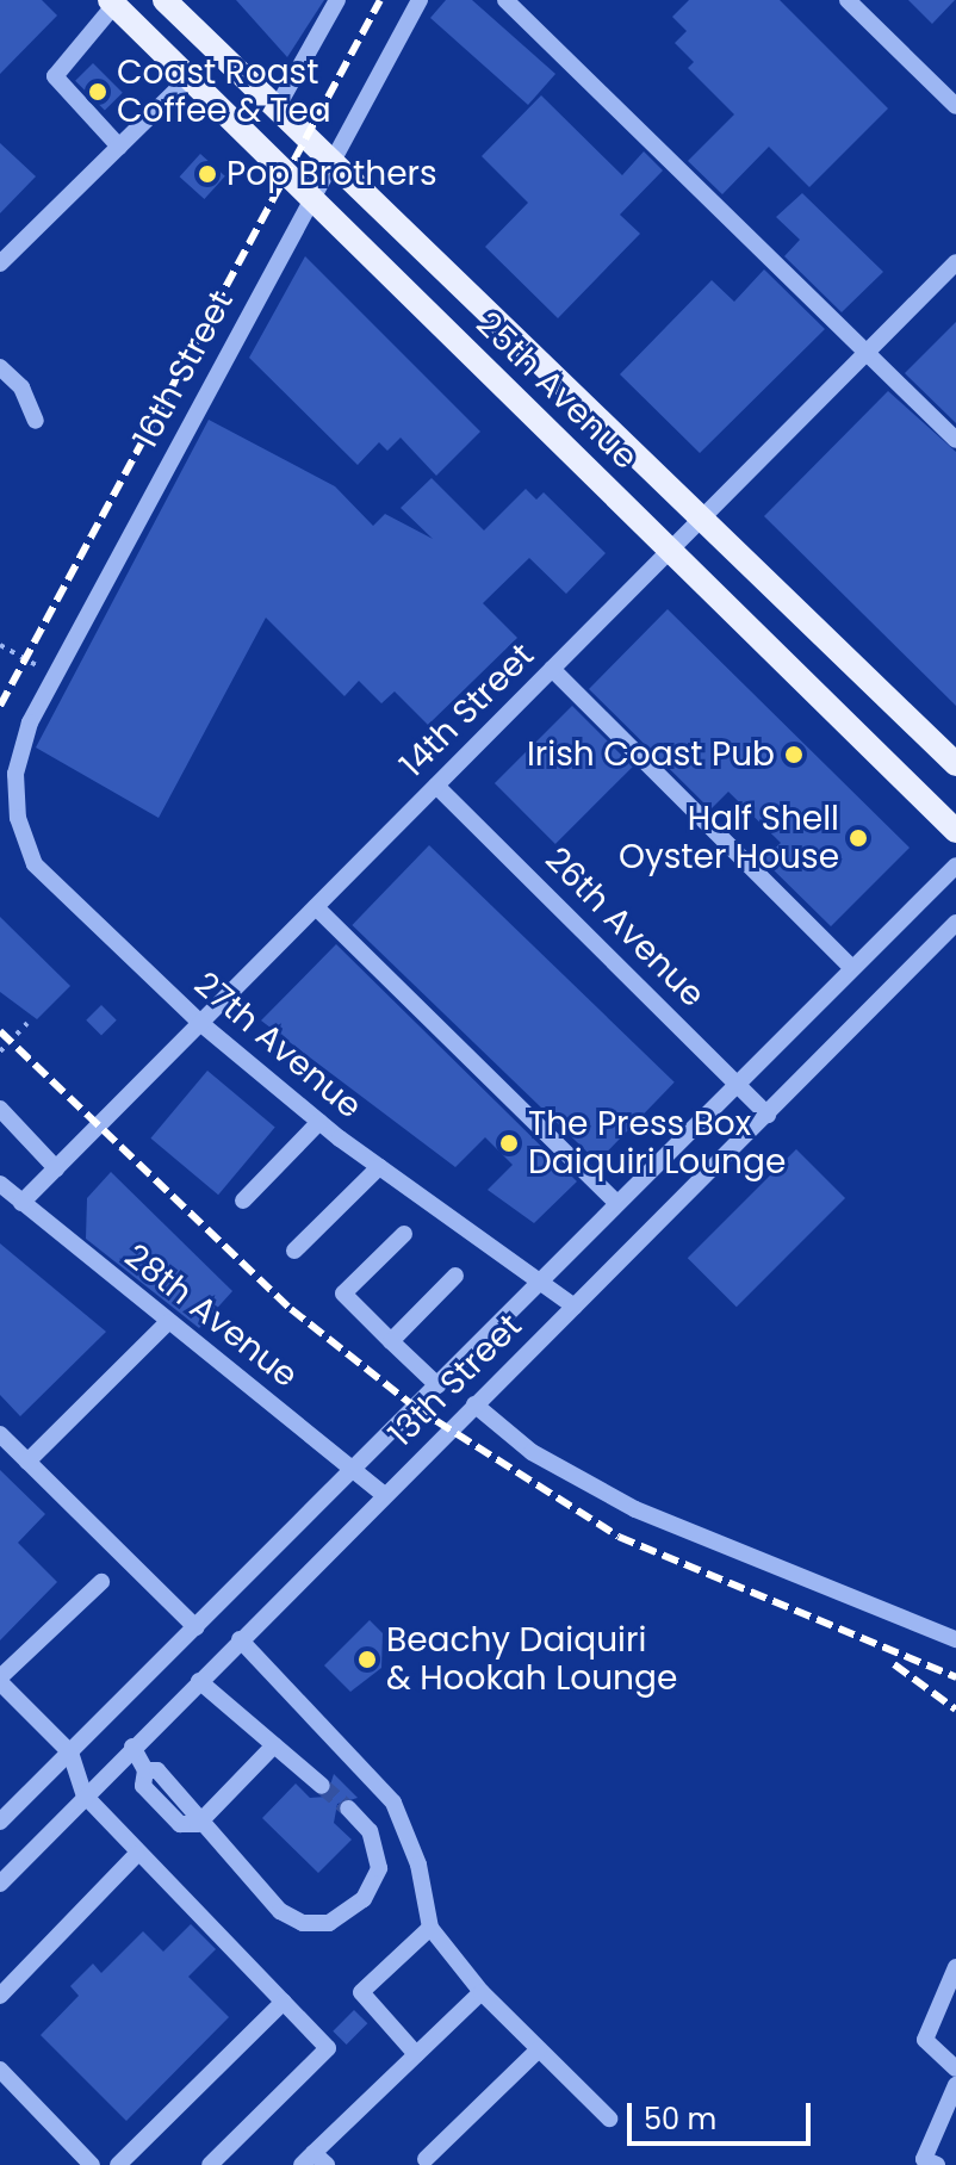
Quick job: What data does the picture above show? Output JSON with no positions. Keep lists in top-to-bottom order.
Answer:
{
  "streets": {
    "main road": ["25th Avenue"],
    "street": [
      "16th Street",
      "14th Street",
      "26th Avenue",
      "27th Avenue",
      "28th Avenue",
      "13th Street"
    ]
  },
  "crossings": [
    ["16th Street", "25th Avenue"],
    ["16th Street", "27th Avenue"],
    ["25th Avenue", "14th Street"],
    ["14th Street", "26th Avenue"],
    ["14th Street", "27th Avenue"],
    ["14th Street", "28th Avenue"],
    ["26th Avenue", "13th Street"],
    ["27th Avenue", "13th Street"],
    ["28th Avenue", "13th Street"]
  ],
  "places": [
    "Coast Roast Coffee & Tea",
    "Pop Brothers",
    "Irish Coast Pub",
    "Half Shell Oyster House",
    "The Press Box Daiquiri Lounge",
    "Beachy Daiquiri & Hookah Lounge"
  ],
  "scale_bar": "50 m"
}
